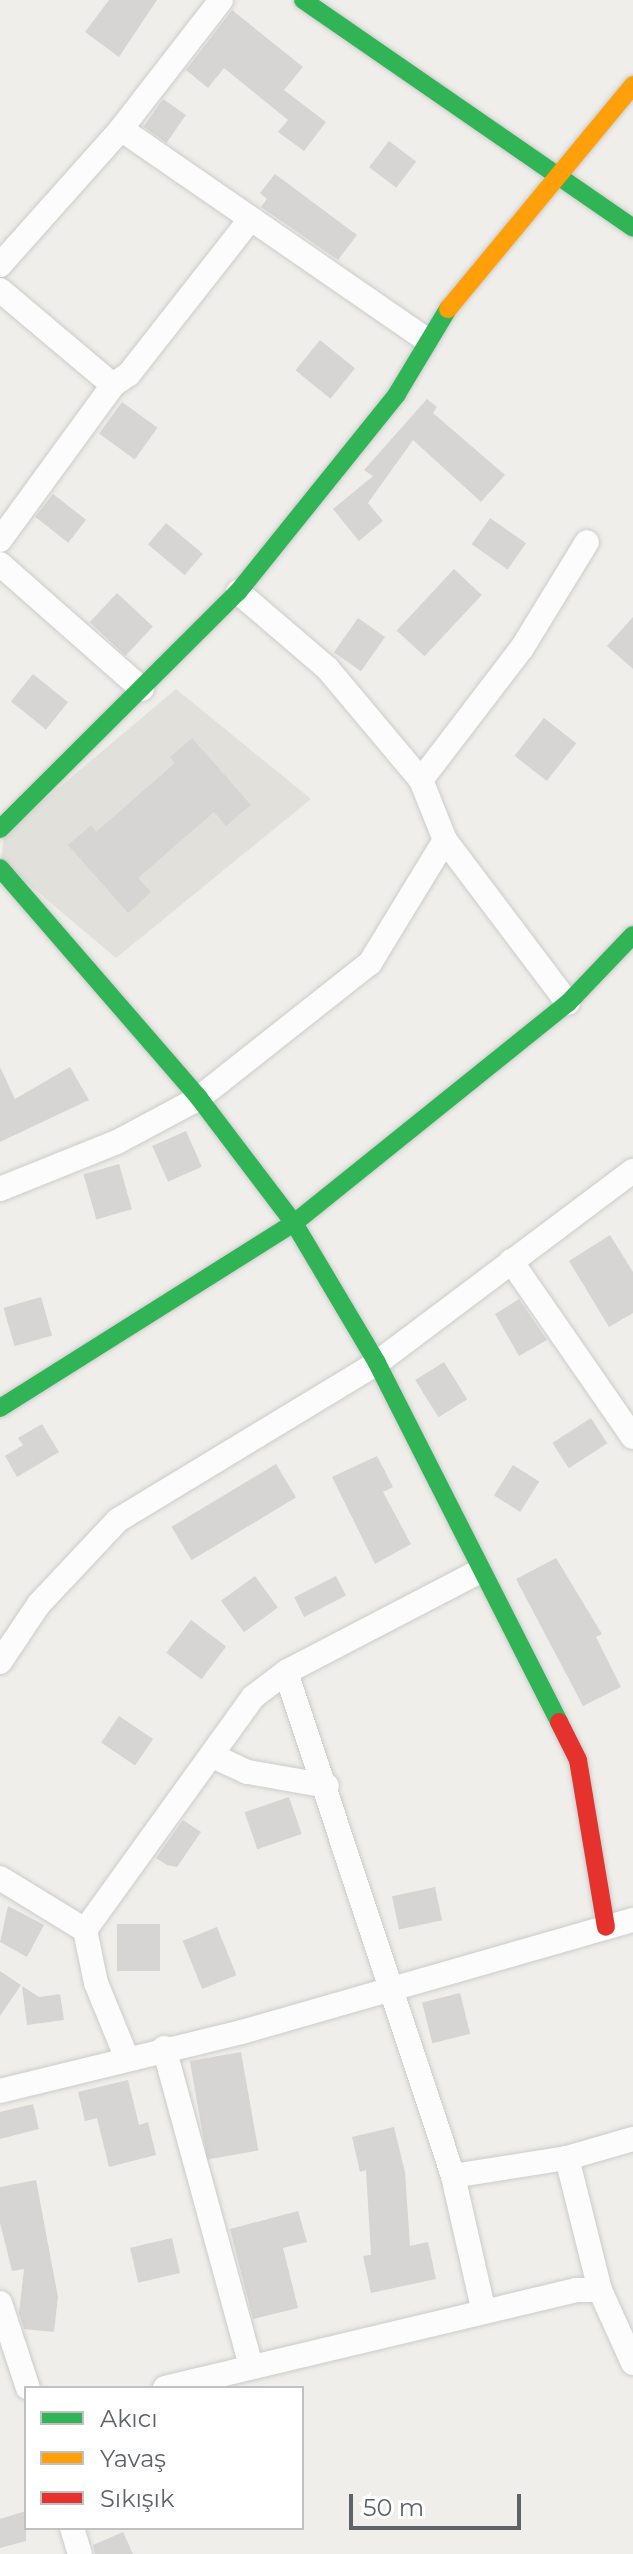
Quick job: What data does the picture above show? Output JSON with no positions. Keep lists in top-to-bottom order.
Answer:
{
  "legend": ["Akıcı", "Yavaş", "Sıkışık"],
  "scale_bar": "50 m"
}
